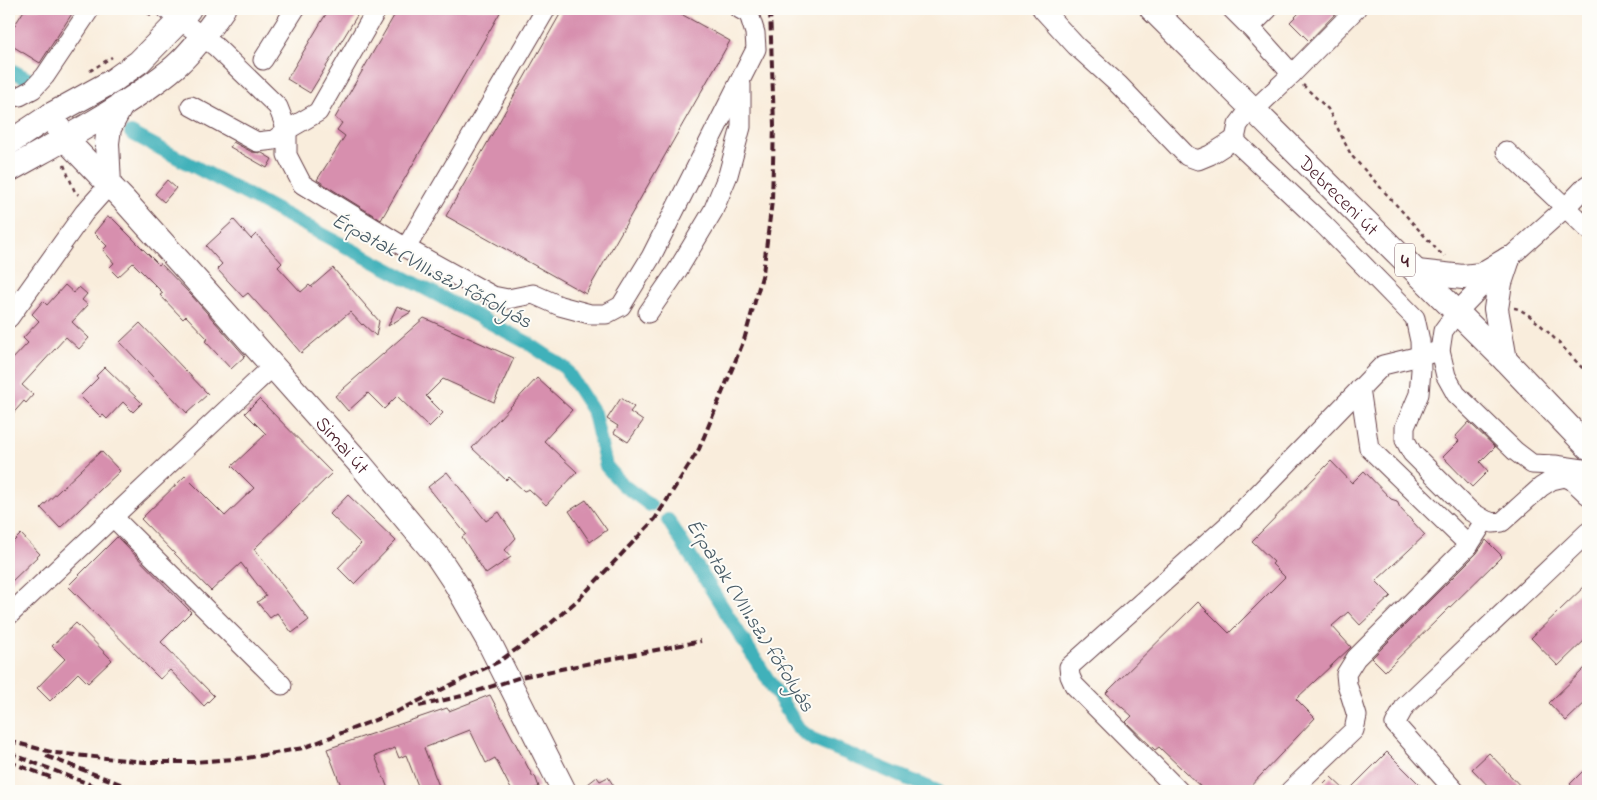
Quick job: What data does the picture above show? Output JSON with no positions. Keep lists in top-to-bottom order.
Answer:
{
  "streets": {
    "main road": ["Debreceni út", "4", "Simai út"]
  },
  "water": ["Érpatak (VIII.sz.) főfolyás"]
}
